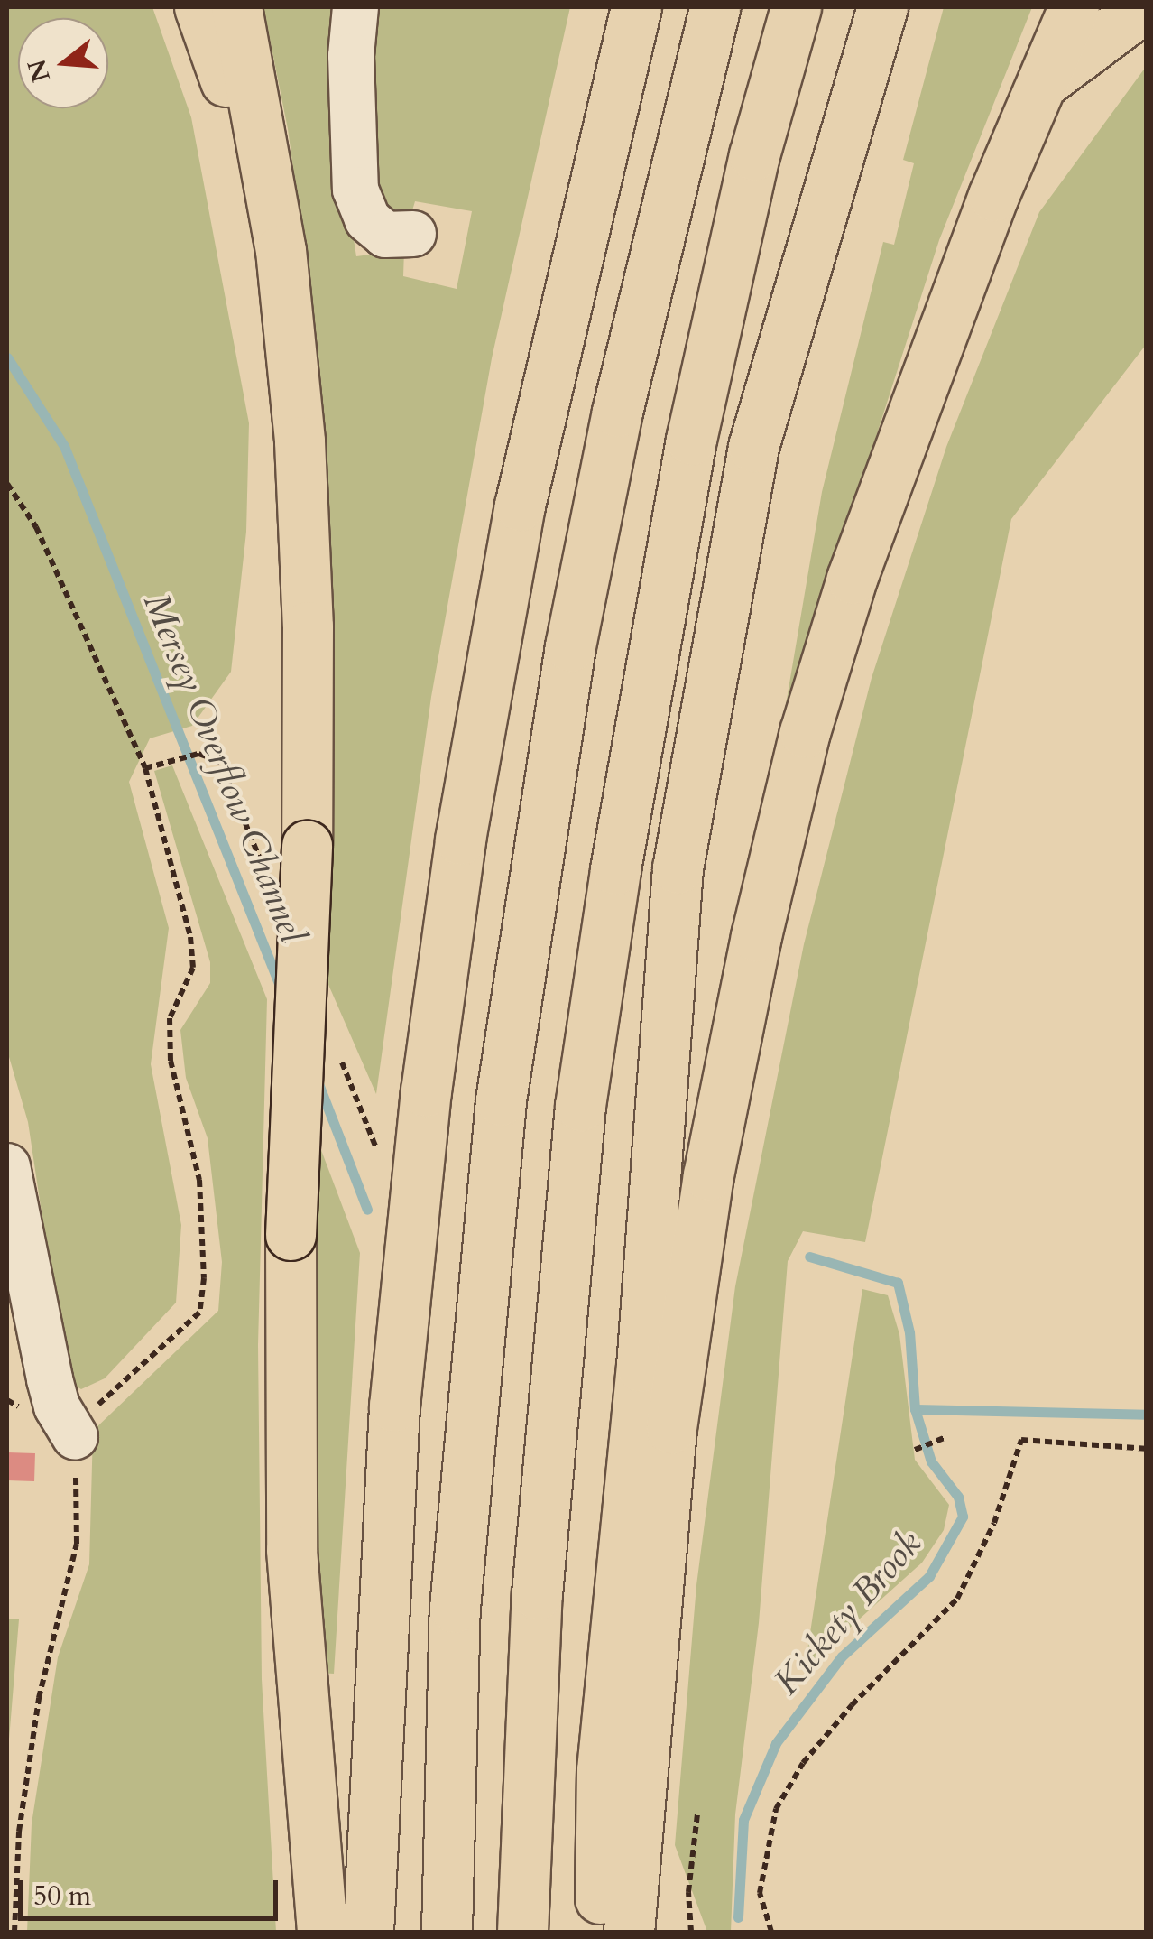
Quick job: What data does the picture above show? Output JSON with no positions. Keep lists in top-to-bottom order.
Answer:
{
  "water": ["Mersey Overflow Channel", "Kickety Brook"],
  "scale_bar": "50 m",
  "north": "left"
}
